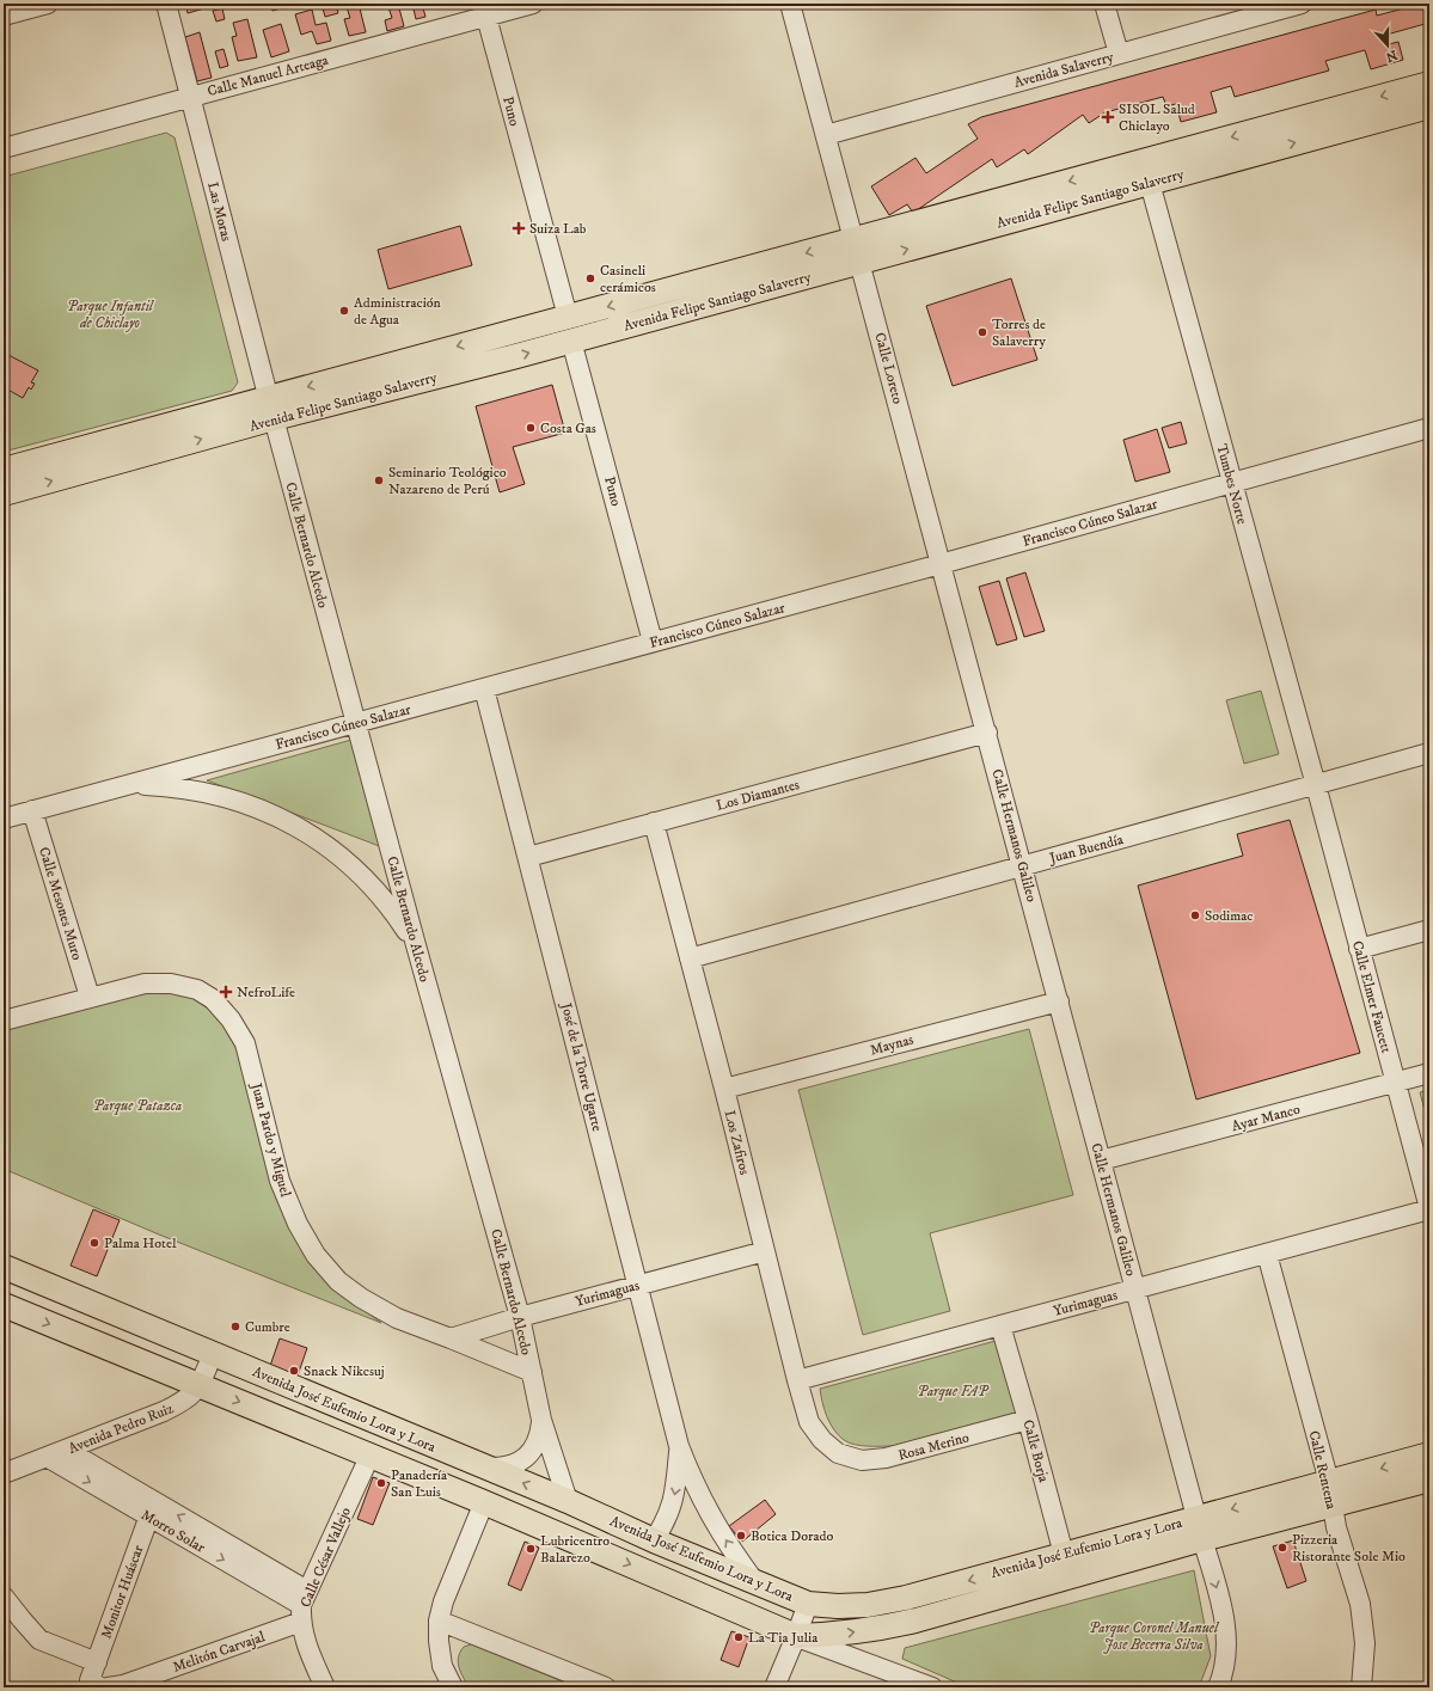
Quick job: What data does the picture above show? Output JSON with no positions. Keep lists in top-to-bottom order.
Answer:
{
  "streets": {
    "main road": ["Avenida Felipe Santiago Salaverry", "Avenida José Eufemio Lora y Lora"],
    "street": [
      "Avenida Salaverry",
      "Calle Manuel Arteaga",
      "Puno",
      "Las Moras",
      "Calle Loreto",
      "Tumbes Norte",
      "Francisco Cúneo Salazar",
      "Calle Bernardo Alcedo",
      "Los Diamantes",
      "Calle Hermanos Galileo",
      "Juan Buendía",
      "Calle Mesones Muro",
      "Calle Elmer Faucett",
      "Maynas",
      "José de la Torre Ugarte",
      "Ayar Manco",
      "Juan Pardo y Miguel",
      "Los Zafiros",
      "Yurimaguas",
      "Avenida Pedro Ruiz",
      "Rosa Merino",
      "Calle Borja",
      "Calle Rentena",
      "Morro Solar",
      "Calle César Vallejo",
      "Monitor Huáscar",
      "Melitón Carvajal"
    ]
  },
  "crossings": [
    ["Avenida Salaverry", "Calle Loreto"],
    ["Calle Manuel Arteaga", "Puno"],
    ["Calle Manuel Arteaga", "Las Moras"],
    ["Puno", "Avenida Felipe Santiago Salaverry"],
    ["Puno", "Francisco Cúneo Salazar"],
    ["Avenida Felipe Santiago Salaverry", "Las Moras"],
    ["Avenida Felipe Santiago Salaverry", "Calle Loreto"],
    ["Avenida Felipe Santiago Salaverry", "Tumbes Norte"],
    ["Avenida Felipe Santiago Salaverry", "Calle Bernardo Alcedo"],
    ["Las Moras", "Calle Bernardo Alcedo"],
    ["Calle Loreto", "Francisco Cúneo Salazar"],
    ["Calle Loreto", "Los Diamantes"],
    ["Calle Loreto", "Calle Hermanos Galileo"],
    ["Tumbes Norte", "Francisco Cúneo Salazar"],
    ["Tumbes Norte", "Juan Buendía"],
    ["Tumbes Norte", "Calle Elmer Faucett"],
    ["Francisco Cúneo Salazar", "Calle Bernardo Alcedo"],
    ["Francisco Cúneo Salazar", "Calle Mesones Muro"],
    ["Francisco Cúneo Salazar", "José de la Torre Ugarte"],
    ["Calle Bernardo Alcedo", "Juan Pardo y Miguel"],
    ["Calle Bernardo Alcedo", "Yurimaguas"],
    ["Calle Bernardo Alcedo", "Avenida José Eufemio Lora y Lora"],
    ["Los Diamantes", "Calle Hermanos Galileo"],
    ["Los Diamantes", "José de la Torre Ugarte"],
    ["Los Diamantes", "Los Zafiros"],
    ["Calle Hermanos Galileo", "Juan Buendía"],
    ["Calle Hermanos Galileo", "Maynas"],
    ["Calle Hermanos Galileo", "Ayar Manco"],
    ["Calle Hermanos Galileo", "Yurimaguas"],
    ["Calle Hermanos Galileo", "Avenida José Eufemio Lora y Lora"],
    ["Juan Buendía", "Calle Elmer Faucett"],
    ["Juan Buendía", "Los Zafiros"],
    ["Calle Mesones Muro", "Juan Pardo y Miguel"],
    ["Calle Elmer Faucett", "Ayar Manco"],
    ["Calle Elmer Faucett", "Yurimaguas"],
    ["Maynas", "Los Zafiros"],
    ["José de la Torre Ugarte", "Yurimaguas"],
    ["José de la Torre Ugarte", "Avenida José Eufemio Lora y Lora"],
    ["Juan Pardo y Miguel", "Yurimaguas"],
    ["Los Zafiros", "Yurimaguas"],
    ["Los Zafiros", "Rosa Merino"],
    ["Yurimaguas", "Calle Borja"],
    ["Yurimaguas", "Calle Rentena"],
    ["Avenida José Eufemio Lora y Lora", "Avenida Pedro Ruiz"],
    ["Avenida José Eufemio Lora y Lora", "Calle Borja"],
    ["Avenida José Eufemio Lora y Lora", "Calle Rentena"],
    ["Avenida José Eufemio Lora y Lora", "Calle César Vallejo"],
    ["Avenida Pedro Ruiz", "Morro Solar"],
    ["Rosa Merino", "Calle Borja"],
    ["Morro Solar", "Calle César Vallejo"],
    ["Morro Solar", "Monitor Huáscar"],
    ["Morro Solar", "Melitón Carvajal"],
    ["Calle César Vallejo", "Melitón Carvajal"]
  ],
  "parks": [
    "Parque Infantil de Chiclayo",
    "Parque Patazca",
    "Parque FAP",
    "Parque Coronel Manuel Jose Becerra Silva"
  ],
  "places": {
    "health": ["SISOL Salud Chiclayo", "Suiza Lab", "NefroLife"],
    "other": [
      "Casineli cerámicos",
      "Administración de Agua",
      "Torres de Salaverry",
      "Costa Gas",
      "Seminario Teológico Nazareno de Perú",
      "Sodimac",
      "Palma Hotel",
      "Cumbre",
      "Snack Nikcsuj",
      "Panadería San Luis",
      "Botica Dorado",
      "Pizzeria Ristorante Sole Mio",
      "Lubricentro Balarezo",
      "La Tia Julia"
    ]
  },
  "north": "bottom"
}
